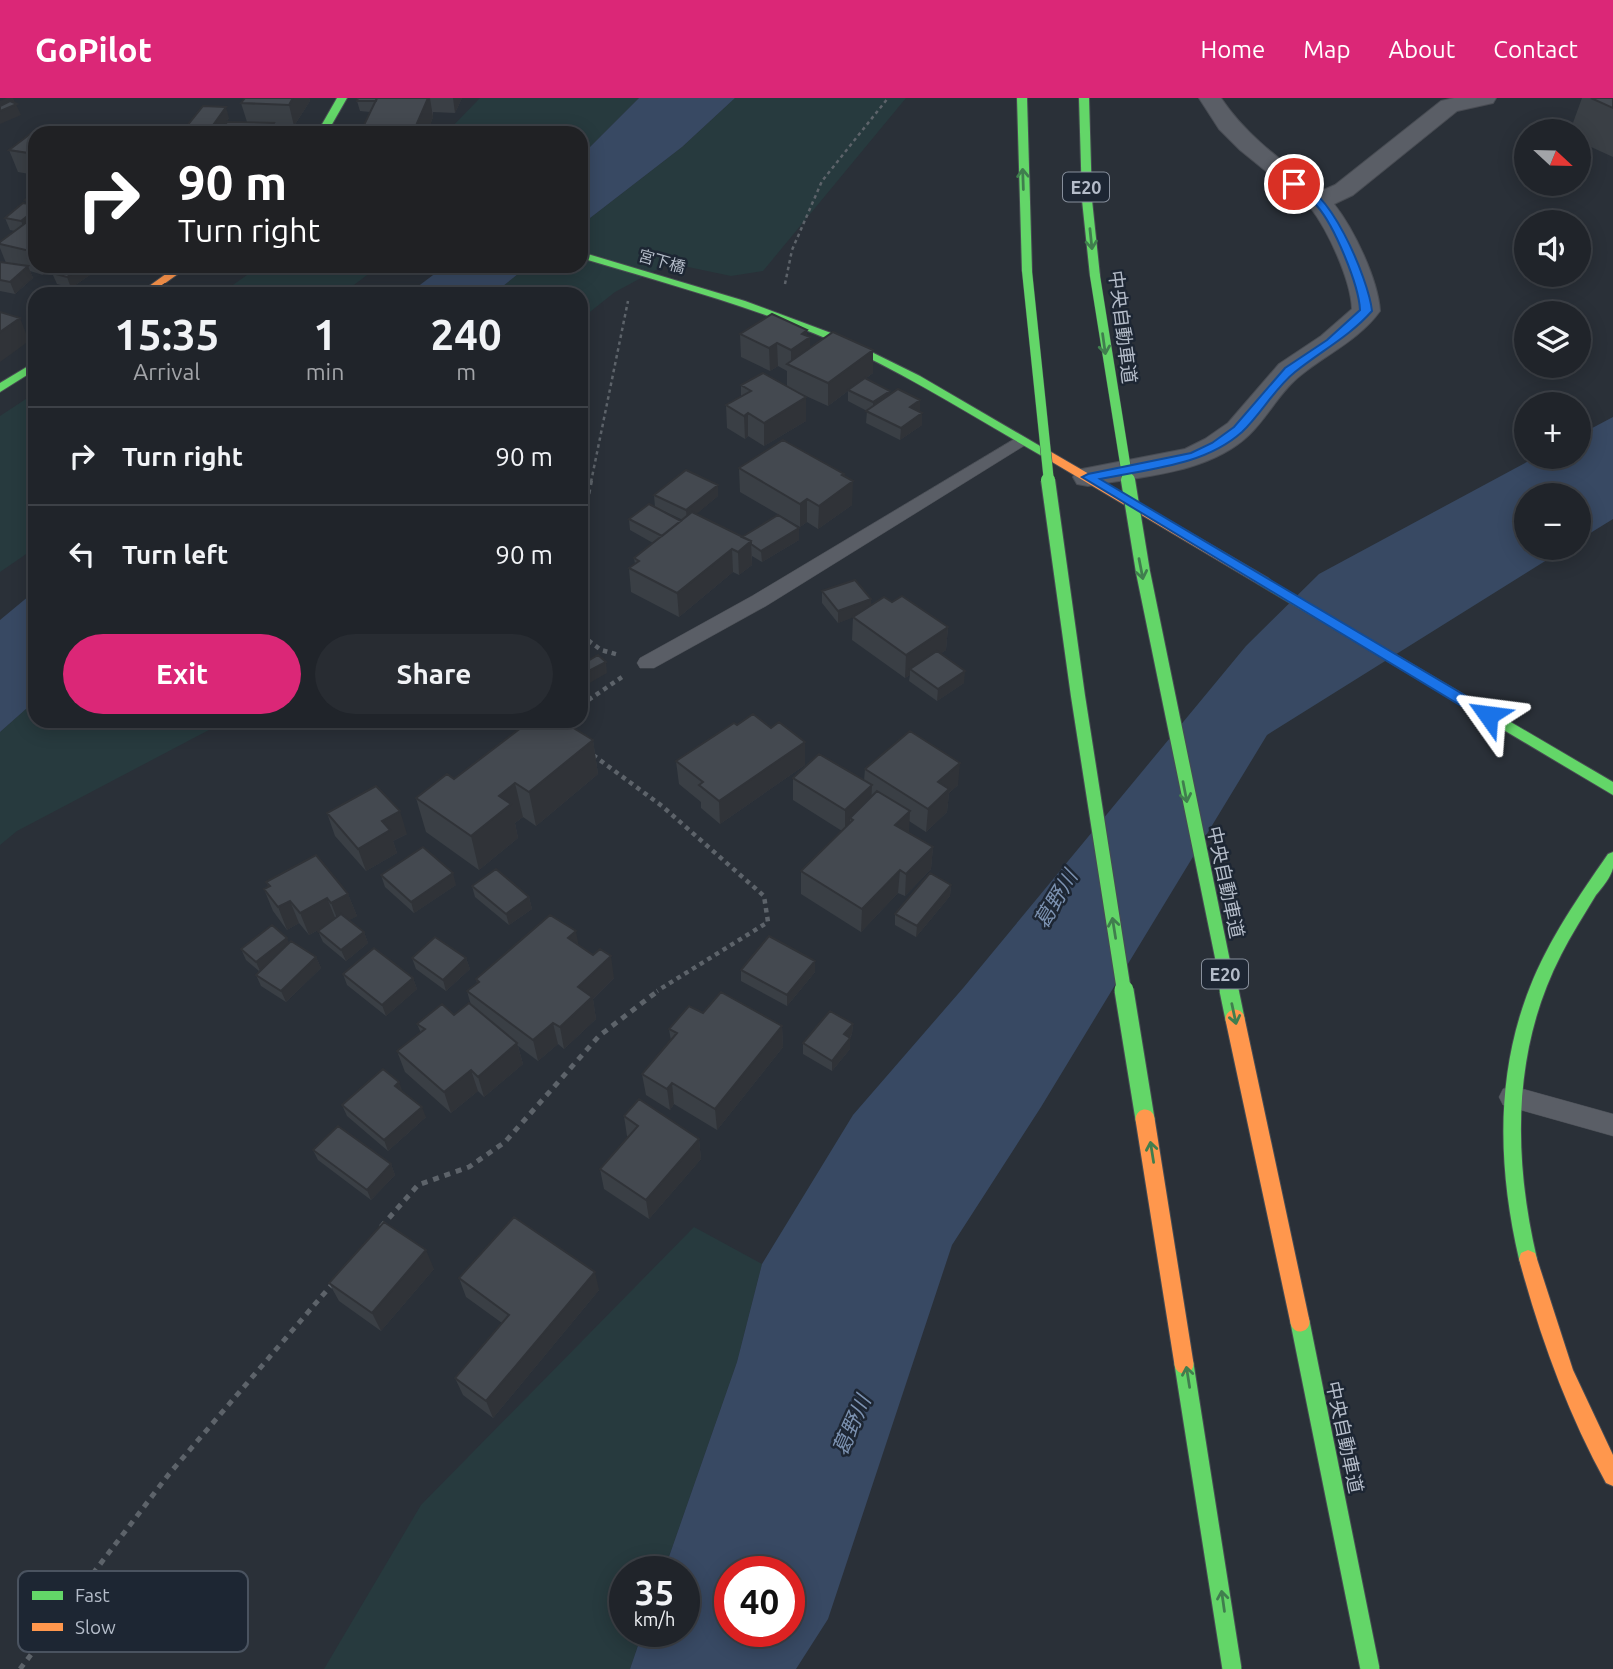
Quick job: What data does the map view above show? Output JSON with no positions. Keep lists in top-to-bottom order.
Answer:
{
  "streets": {
    "main road": ["E20", "宮下橋", "中央自動車道"]
  },
  "water": ["葛野川"],
  "legend": ["Fast", "Slow"],
  "north": "right",
  "page": {
    "header": "GoPilot",
    "nav": [
      "Home",
      "Map",
      "About",
      "Contact"
    ],
    "map_buttons": ["+", "−"],
    "turn": ["90 m", "Turn right"],
    "eta": [
      "15:35",
      "Arrival",
      "1",
      "min",
      "240",
      "m"
    ],
    "list": [
      {
        "name": "Turn right",
        "value": "90 m"
      },
      {
        "name": "Turn left",
        "value": "90 m"
      }
    ],
    "buttons": ["Exit", "Share"],
    "speed": "35 km/h",
    "limit": "40"
  }
}
